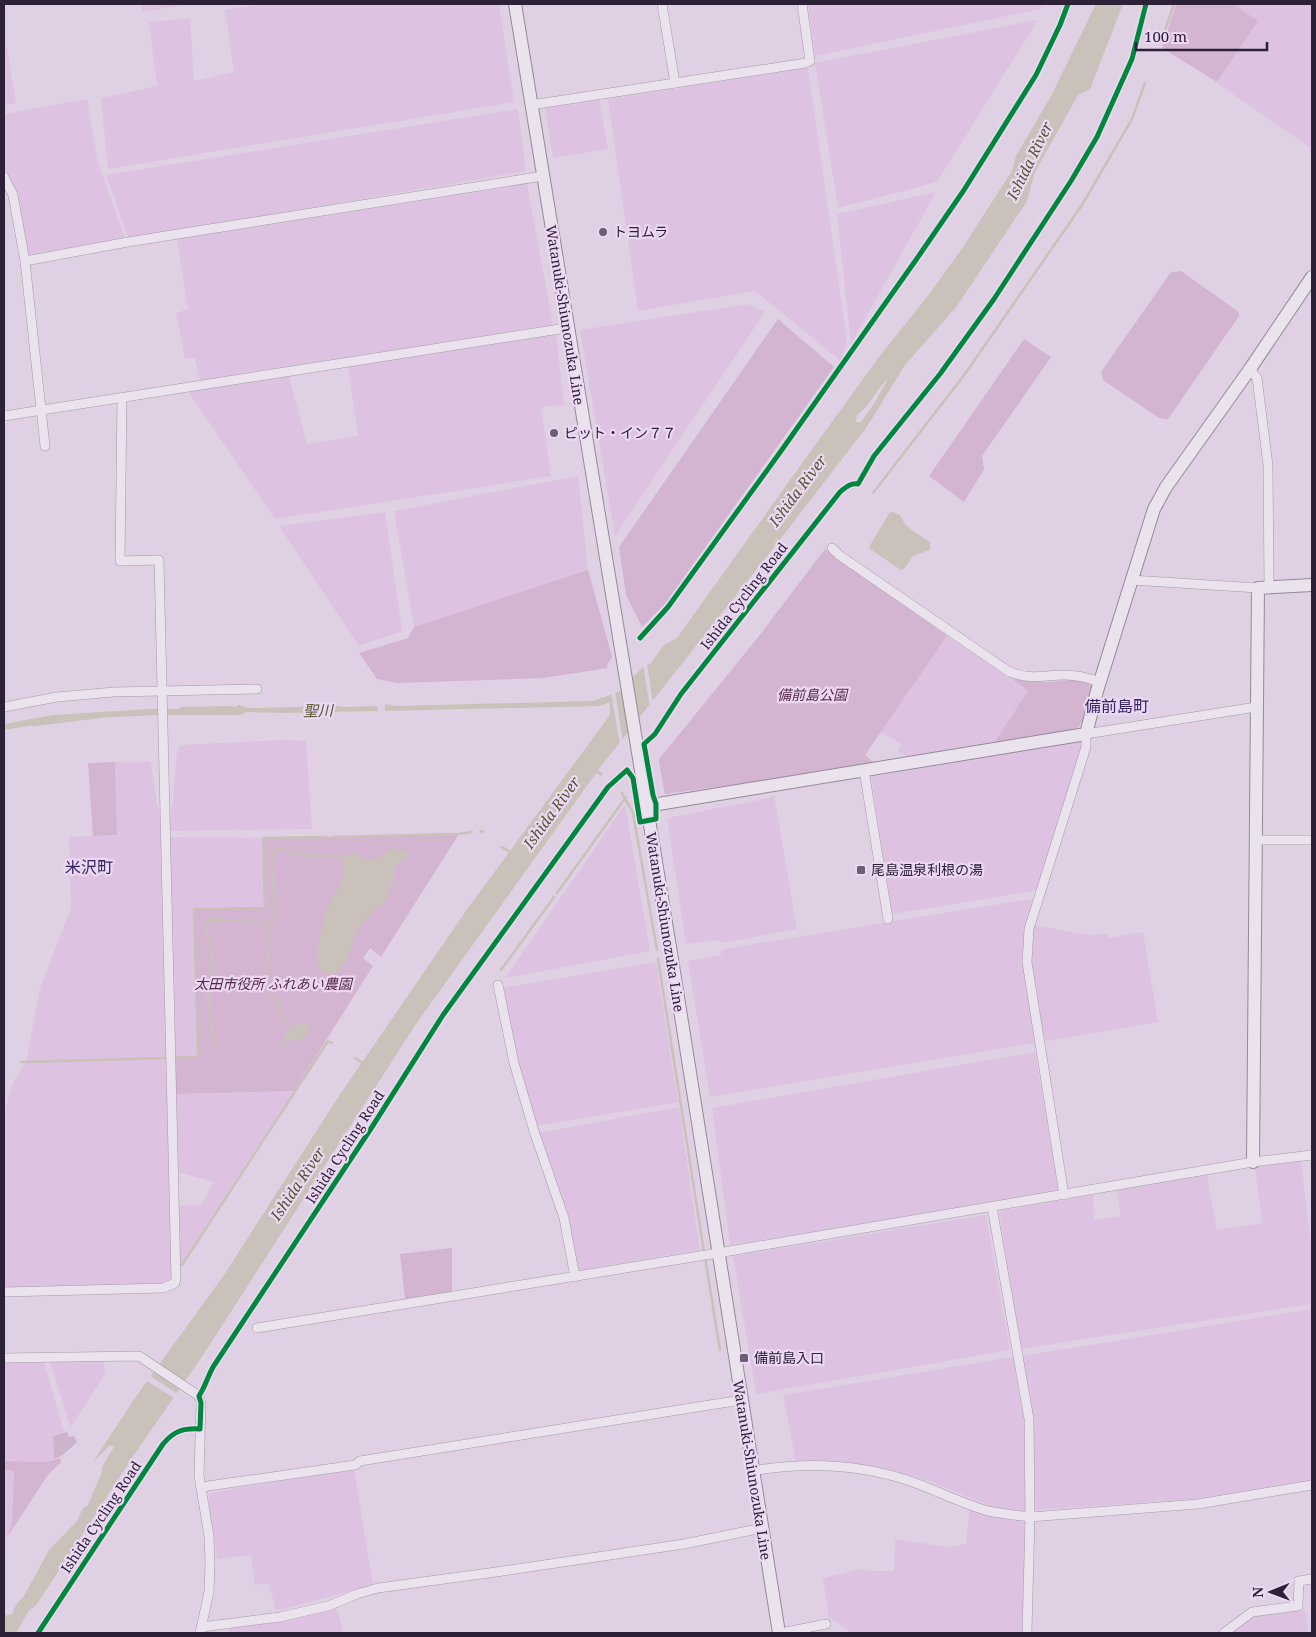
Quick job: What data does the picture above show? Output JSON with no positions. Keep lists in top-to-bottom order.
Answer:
{
  "streets": {
    "main road": ["Watanuki-Shiunozuka Line"],
    "cycle path": ["Ishida Cycling Road"]
  },
  "districts": ["備前島町", "米沢町"],
  "water": ["Ishida River", "聖川"],
  "parks": ["備前島公園", "太田市役所 ふれあい農園"],
  "places": {
    "other": ["トヨムラ", "ピット・イン７７"],
    "transit": ["尾島温泉利根の湯", "備前島入口"]
  },
  "scale_bar": "100 m",
  "north": "left"
}
